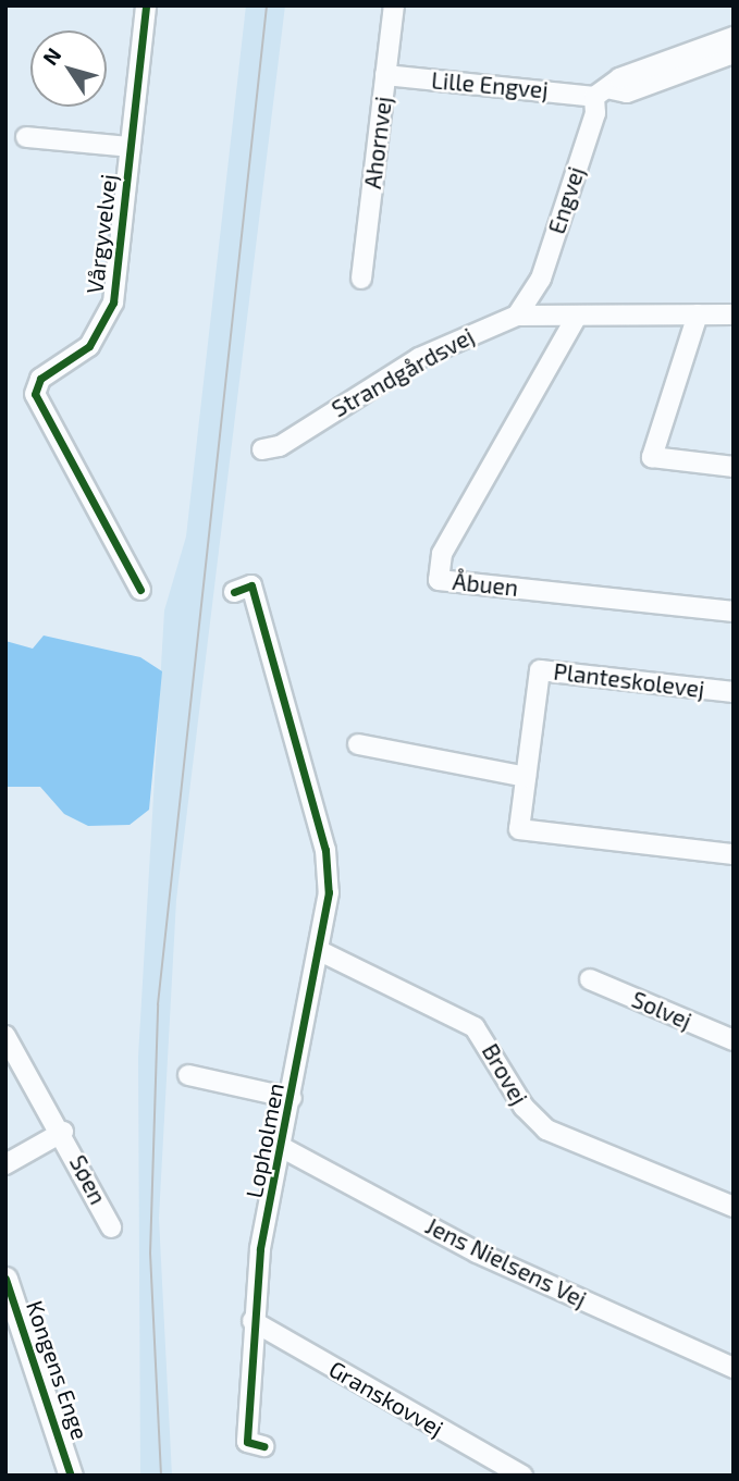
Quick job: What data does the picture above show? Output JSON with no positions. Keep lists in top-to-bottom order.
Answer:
{
  "streets": {
    "street": [
      "Lille Engvej",
      "Ahornvej",
      "Engvej",
      "Vårgyvelvej",
      "Strandgårdsvej",
      "Åbuen",
      "Planteskolevej",
      "Solvej",
      "Brovej",
      "Lopholmen",
      "Søen",
      "Jens Nielsens Vej",
      "Kongens Enge",
      "Granskovvej"
    ]
  },
  "crossings": [
    ["Lille Engvej", "Ahornvej"],
    ["Lille Engvej", "Engvej"],
    ["Engvej", "Strandgårdsvej"],
    ["Strandgårdsvej", "Åbuen"],
    ["Brovej", "Lopholmen"],
    ["Lopholmen", "Jens Nielsens Vej"],
    ["Lopholmen", "Granskovvej"]
  ],
  "north": "top left"
}
